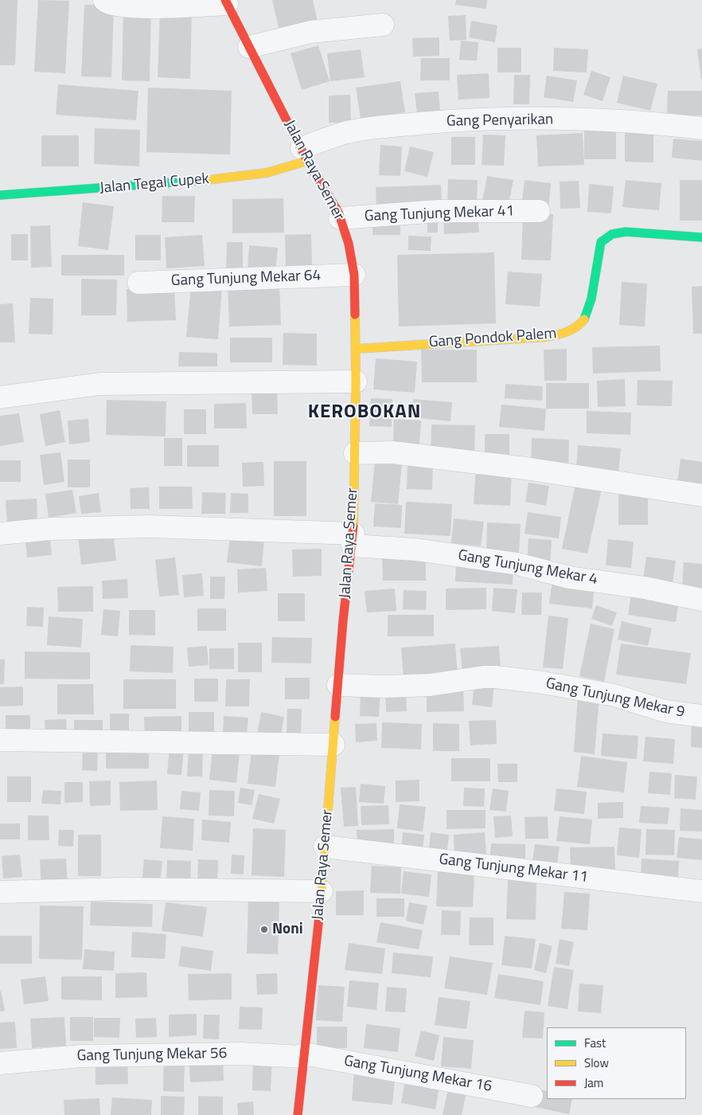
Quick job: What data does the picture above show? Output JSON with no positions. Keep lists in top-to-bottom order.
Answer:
{
  "streets": {
    "street": [
      "Gang Penyarikan",
      "Jalan Raya Semer",
      "Jalan Tegal Cupek",
      "Gang Tunjung Mekar 41",
      "Gang Tunjung Mekar 64",
      "Gang Pondok Palem",
      "Gang Tunjung Mekar 4",
      "Gang Tunjung Mekar 9",
      "Gang Tunjung Mekar 11",
      "Gang Tunjung Mekar 56",
      "Gang Tunjung Mekar 16"
    ]
  },
  "crossings": [
    ["Gang Penyarikan", "Jalan Raya Semer"],
    ["Gang Penyarikan", "Jalan Tegal Cupek"],
    ["Jalan Raya Semer", "Jalan Tegal Cupek"],
    ["Jalan Raya Semer", "Gang Tunjung Mekar 41"],
    ["Jalan Raya Semer", "Gang Tunjung Mekar 64"],
    ["Jalan Raya Semer", "Gang Pondok Palem"],
    ["Jalan Raya Semer", "Gang Tunjung Mekar 4"],
    ["Jalan Raya Semer", "Gang Tunjung Mekar 9"],
    ["Jalan Raya Semer", "Gang Tunjung Mekar 11"],
    ["Jalan Raya Semer", "Gang Tunjung Mekar 56"],
    ["Jalan Raya Semer", "Gang Tunjung Mekar 16"],
    ["Gang Tunjung Mekar 56", "Gang Tunjung Mekar 16"]
  ],
  "districts": ["KEROBOKAN"],
  "places": ["Noni"],
  "legend": ["Fast", "Slow", "Jam"]
}
